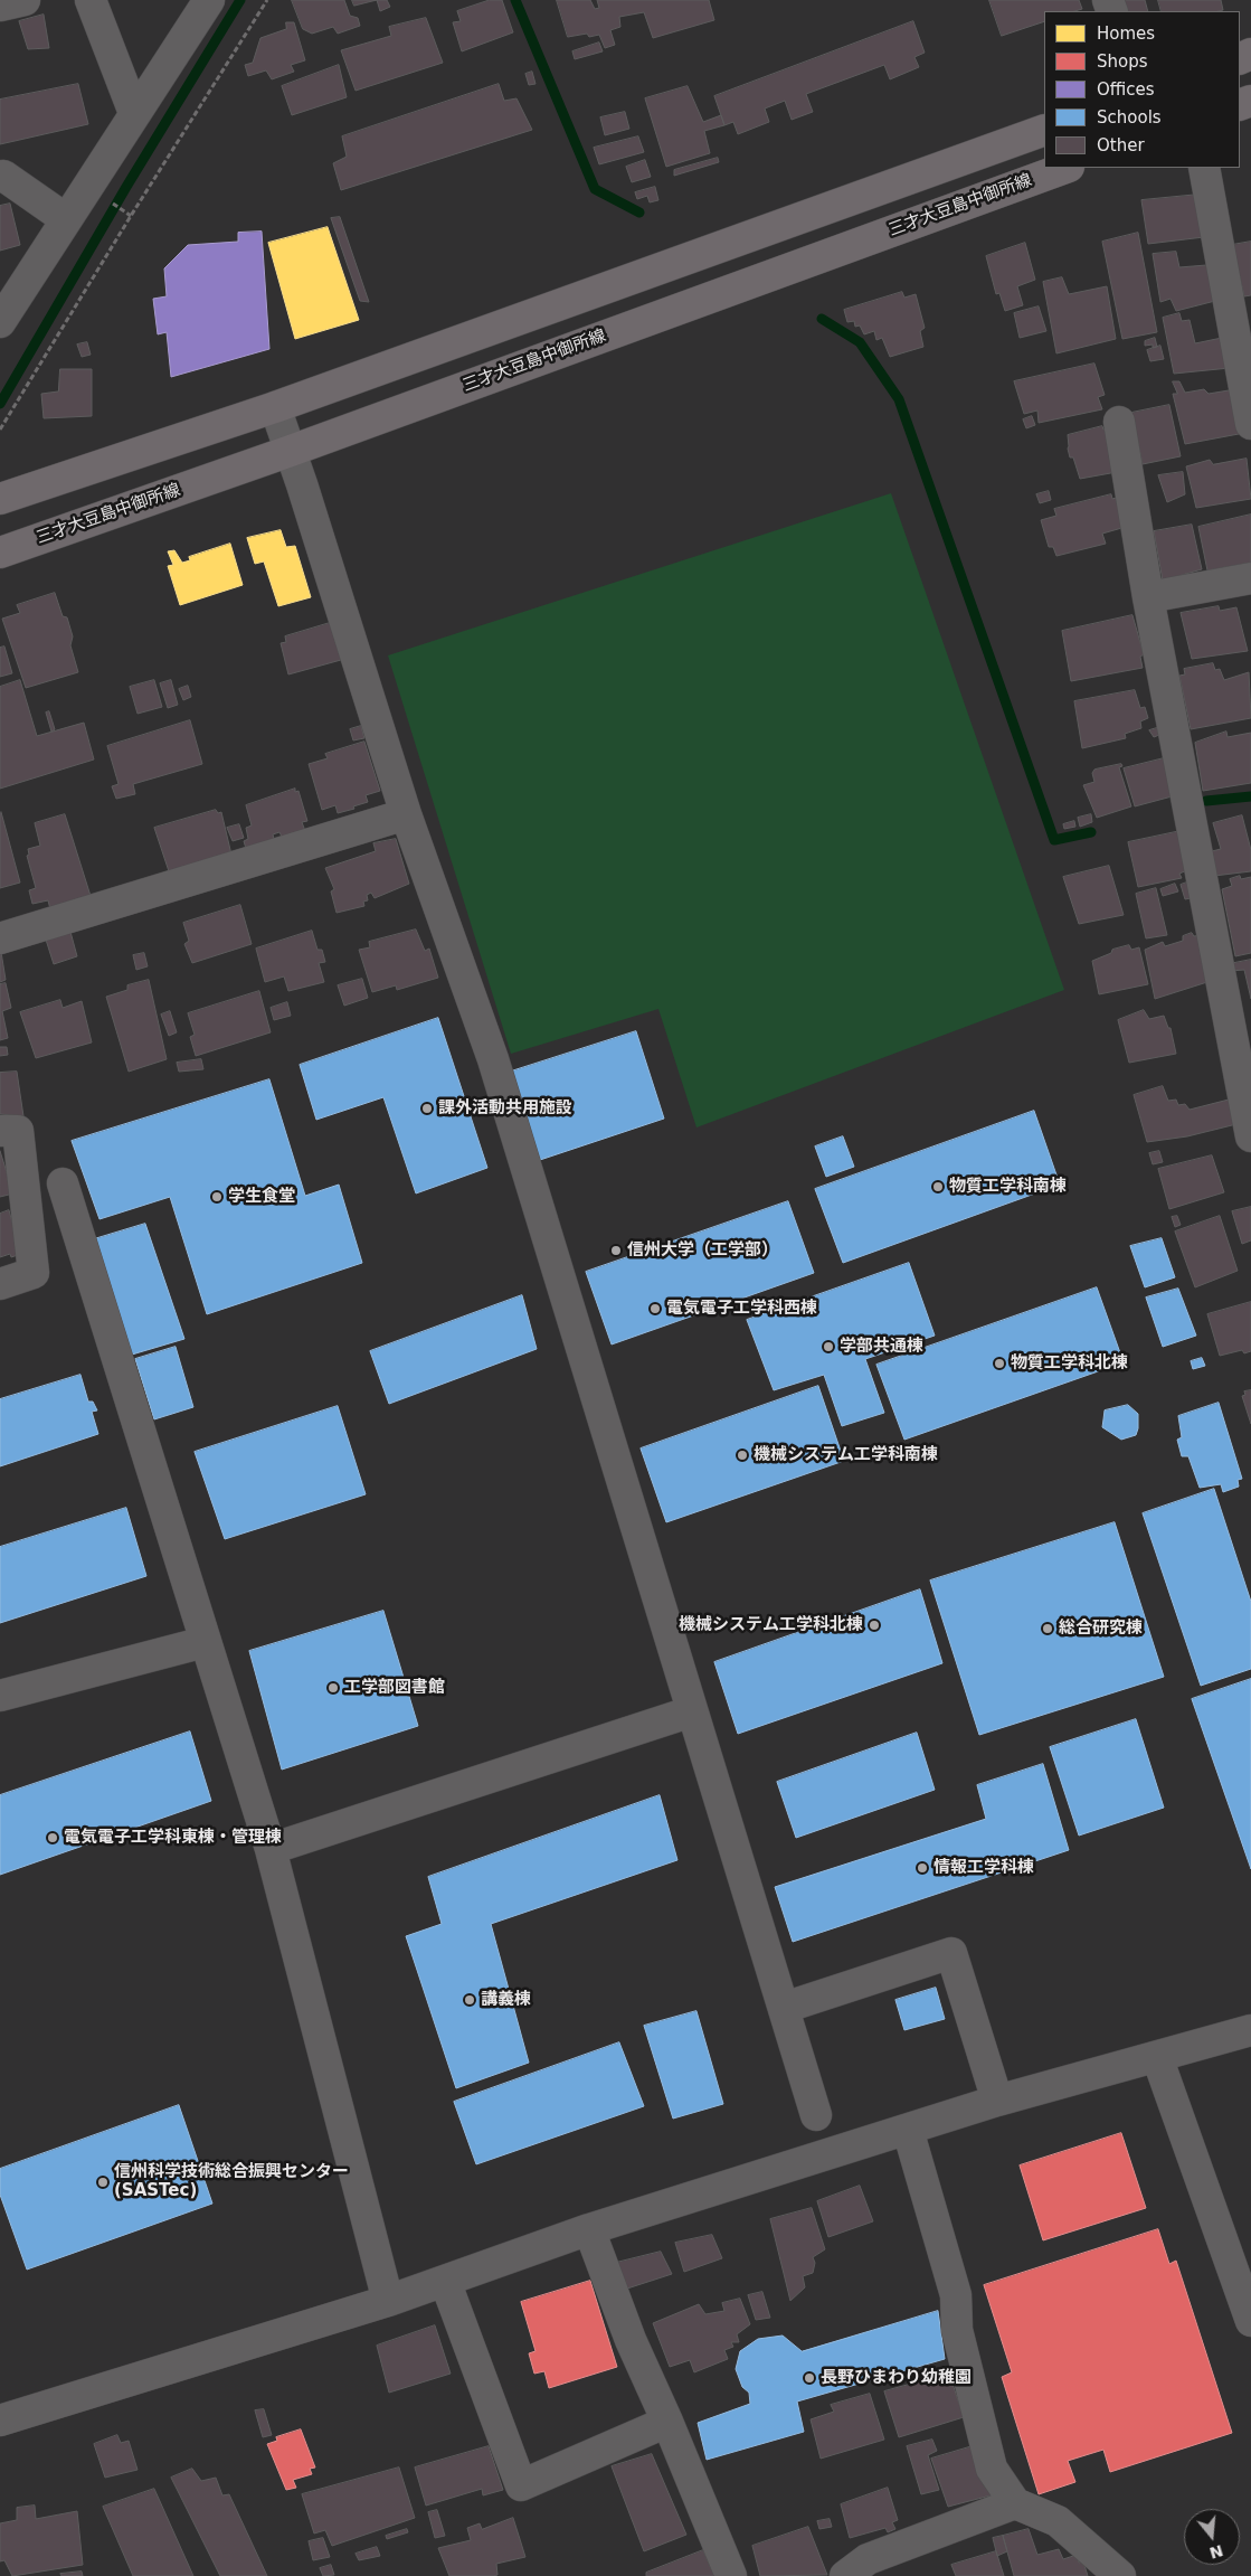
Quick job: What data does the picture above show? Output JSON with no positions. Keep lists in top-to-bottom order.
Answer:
{
  "streets": {
    "main road": ["三才大豆島中御所線"]
  },
  "places": [
    "課外活動共用施設",
    "物質工学科南棟",
    "学生食堂",
    "信州大学（工学部）",
    "電気電子工学科西棟",
    "学部共通棟",
    "物質工学科北棟",
    "機械システム工学科南棟",
    "機械システム工学科北棟",
    "総合研究棟",
    "工学部図書館",
    "電気電子工学科東棟・管理棟",
    "情報工学科棟",
    "講義棟",
    "信州科学技術総合振興センター (SASTec)",
    "長野ひまわり幼稚園"
  ],
  "legend": [
    "Homes",
    "Shops",
    "Offices",
    "Schools",
    "Other"
  ],
  "north": "bottom"
}
